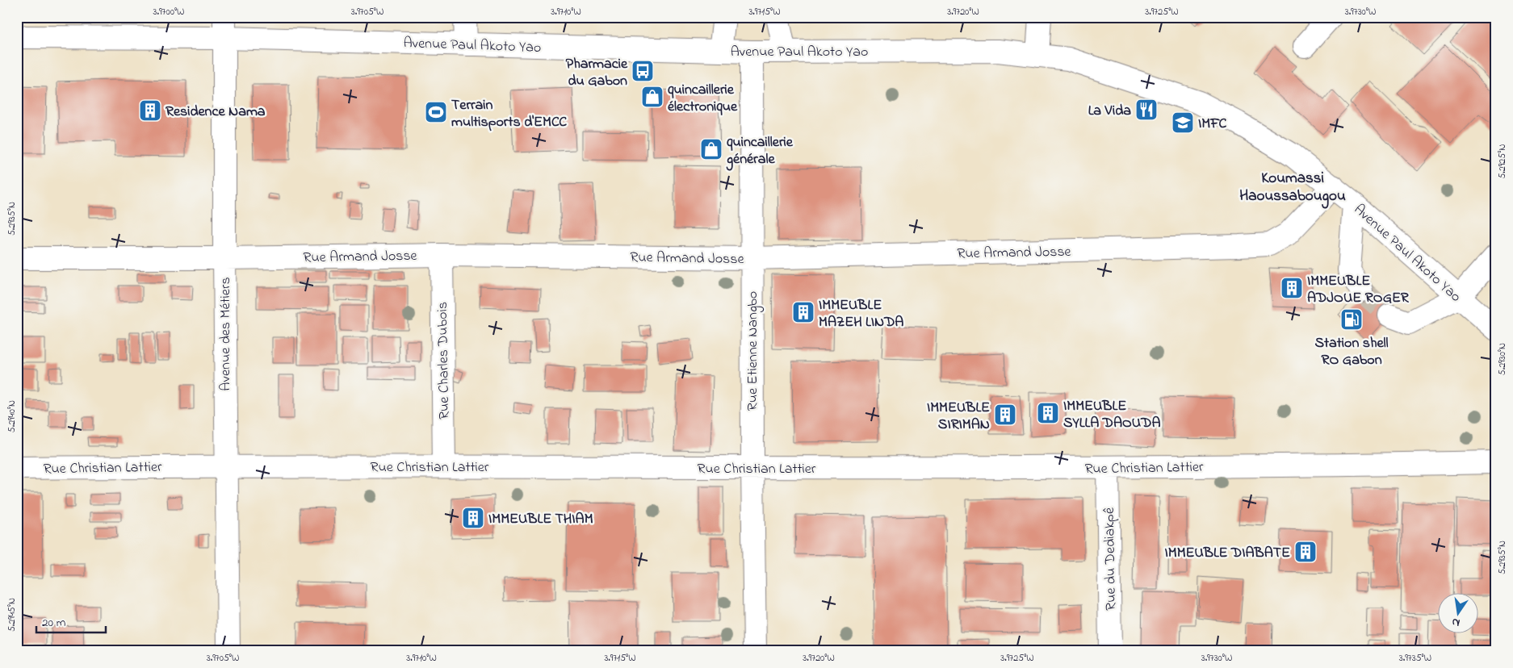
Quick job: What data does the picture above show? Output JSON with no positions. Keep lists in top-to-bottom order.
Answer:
{
  "streets": {
    "street": [
      "Avenue Paul Akoto Yao",
      "Rue Armand Josse",
      "Avenue des Métiers",
      "Rue Etienne Nangbo",
      "Rue Charles Dubois",
      "Rue Christian Lattier",
      "Rue du Dediakpê"
    ]
  },
  "crossings": [
    ["Avenue Paul Akoto Yao", "Rue Armand Josse"],
    ["Avenue Paul Akoto Yao", "Avenue des Métiers"],
    ["Avenue Paul Akoto Yao", "Rue Etienne Nangbo"],
    ["Rue Armand Josse", "Avenue des Métiers"],
    ["Rue Armand Josse", "Rue Etienne Nangbo"],
    ["Rue Armand Josse", "Rue Charles Dubois"],
    ["Avenue des Métiers", "Rue Christian Lattier"],
    ["Rue Etienne Nangbo", "Rue Christian Lattier"],
    ["Rue Charles Dubois", "Rue Christian Lattier"],
    ["Rue Christian Lattier", "Rue du Dediakpê"]
  ],
  "districts": ["Koumassi Haoussabougou"],
  "places": {
    "bus stop": ["Pharmacie du Gabon"],
    "shop": ["quincaillerie électronique", "quincaillerie générale"],
    "restaurant": ["La Vida"],
    "building": [
      "Residence Nama",
      "IMMEUBLE ADJOUE ROGER",
      "IMMEUBLE MAZEH LINDA",
      "IMMEUBLE SYLLA DAOUDA",
      "IMMEUBLE SIRIMAN",
      "IMMEUBLE THIAM",
      "IMMEUBLE DIABATE"
    ],
    "sports": ["Terrain multisports d'EMCC"],
    "school or university": ["IMFC"],
    "fuel station": ["Station shell RO Gabon"]
  },
  "scale_bar": "20 m",
  "north": "bottom",
  "coordinates": [
    "3.9700°W",
    "3.9705°W",
    "3.9710°W",
    "3.9715°W",
    "3.9720°W",
    "3.9725°W",
    "3.9730°W",
    "5.2925°N",
    "5.2935°N",
    "5.2930°N",
    "5.2940°N",
    "5.2945°N",
    "3.9735°W"
  ]
}
